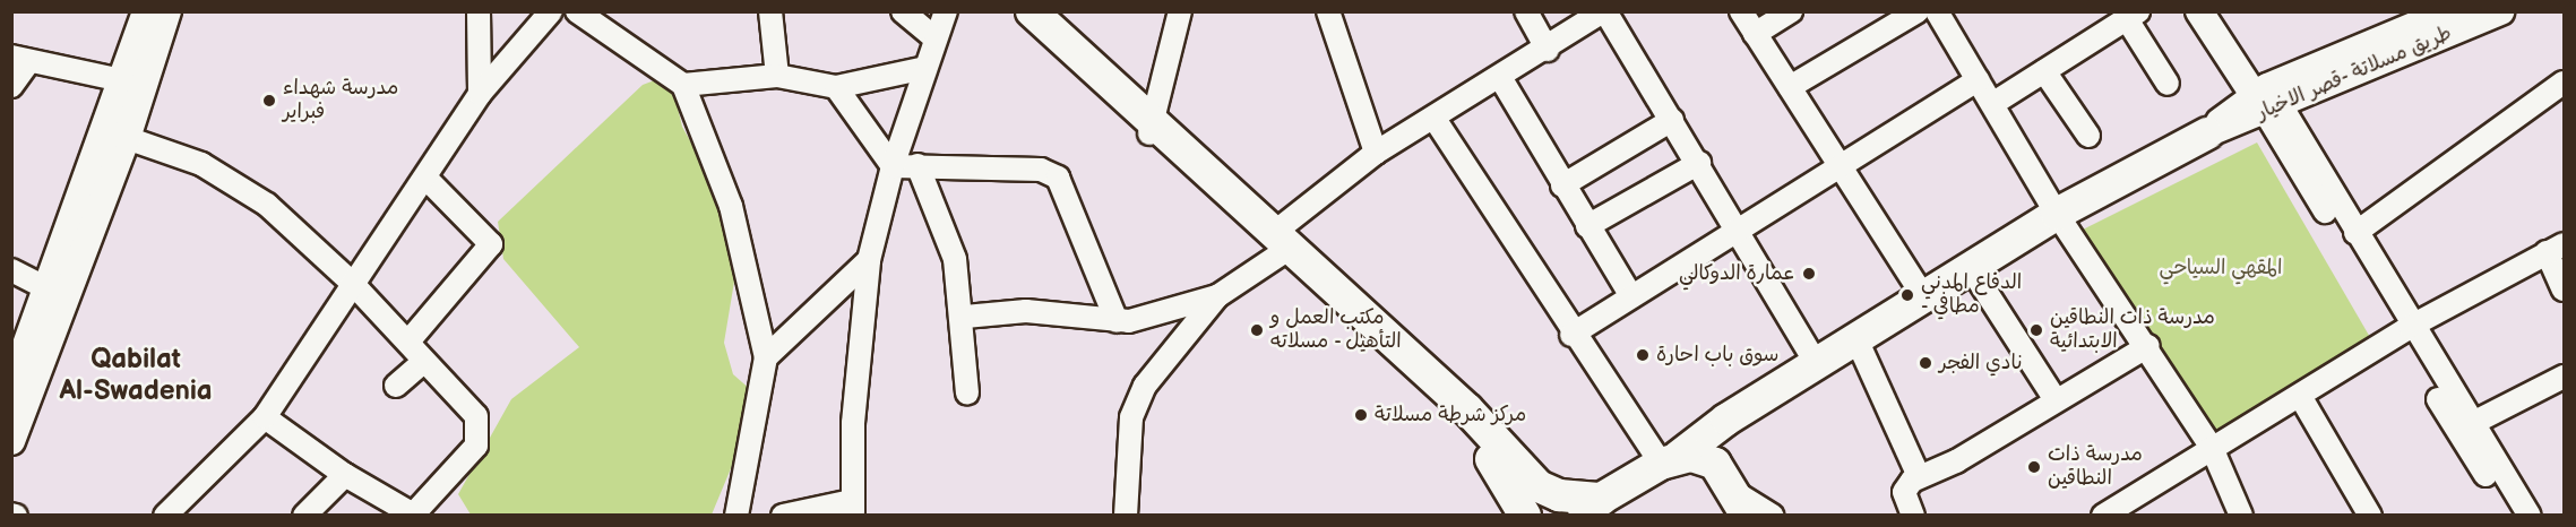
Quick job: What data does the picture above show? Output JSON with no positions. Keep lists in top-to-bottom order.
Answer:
{
  "streets": {
    "main road": ["طريق مسلاتة -قصر الاخيار"]
  },
  "districts": ["Qabilat Al-Swadenia"],
  "parks": ["المقهي السياحي"],
  "places": [
    "مدرسة شهداء فبراير",
    "عمارة الدوكالي",
    "الدفاع المدني - مطافي",
    "مكتب العمل و التأهيل - مسلاته",
    "مدرسة ذات النطاقين الابتدائية",
    "سوق باب احارة",
    "نادي الفجر",
    "مركز شرطة مسلاتة",
    "مدرسة ذات النطاقين"
  ]
}
